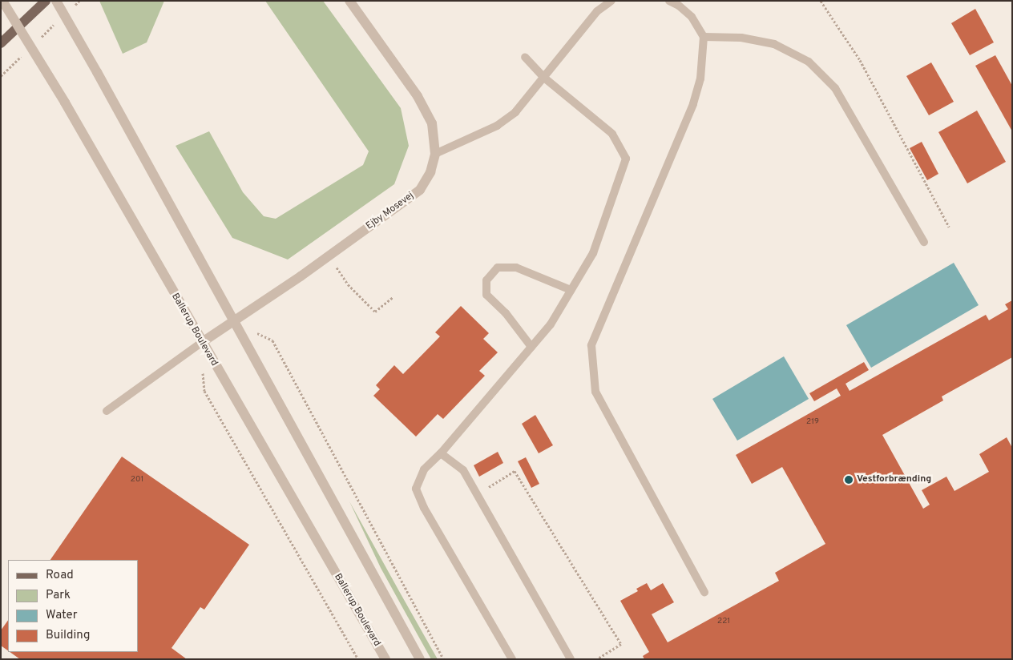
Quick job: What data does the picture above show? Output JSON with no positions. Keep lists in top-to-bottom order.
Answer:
{
  "streets": {
    "street": ["Ejby Mosevej", "Ballerup Boulevard"]
  },
  "crossings": [
    ["Ejby Mosevej", "Ballerup Boulevard"]
  ],
  "places": ["Vestforbrænding"],
  "house_numbers": ["219", "201", "221"],
  "legend": [
    "Road",
    "Park",
    "Water",
    "Building"
  ]
}
